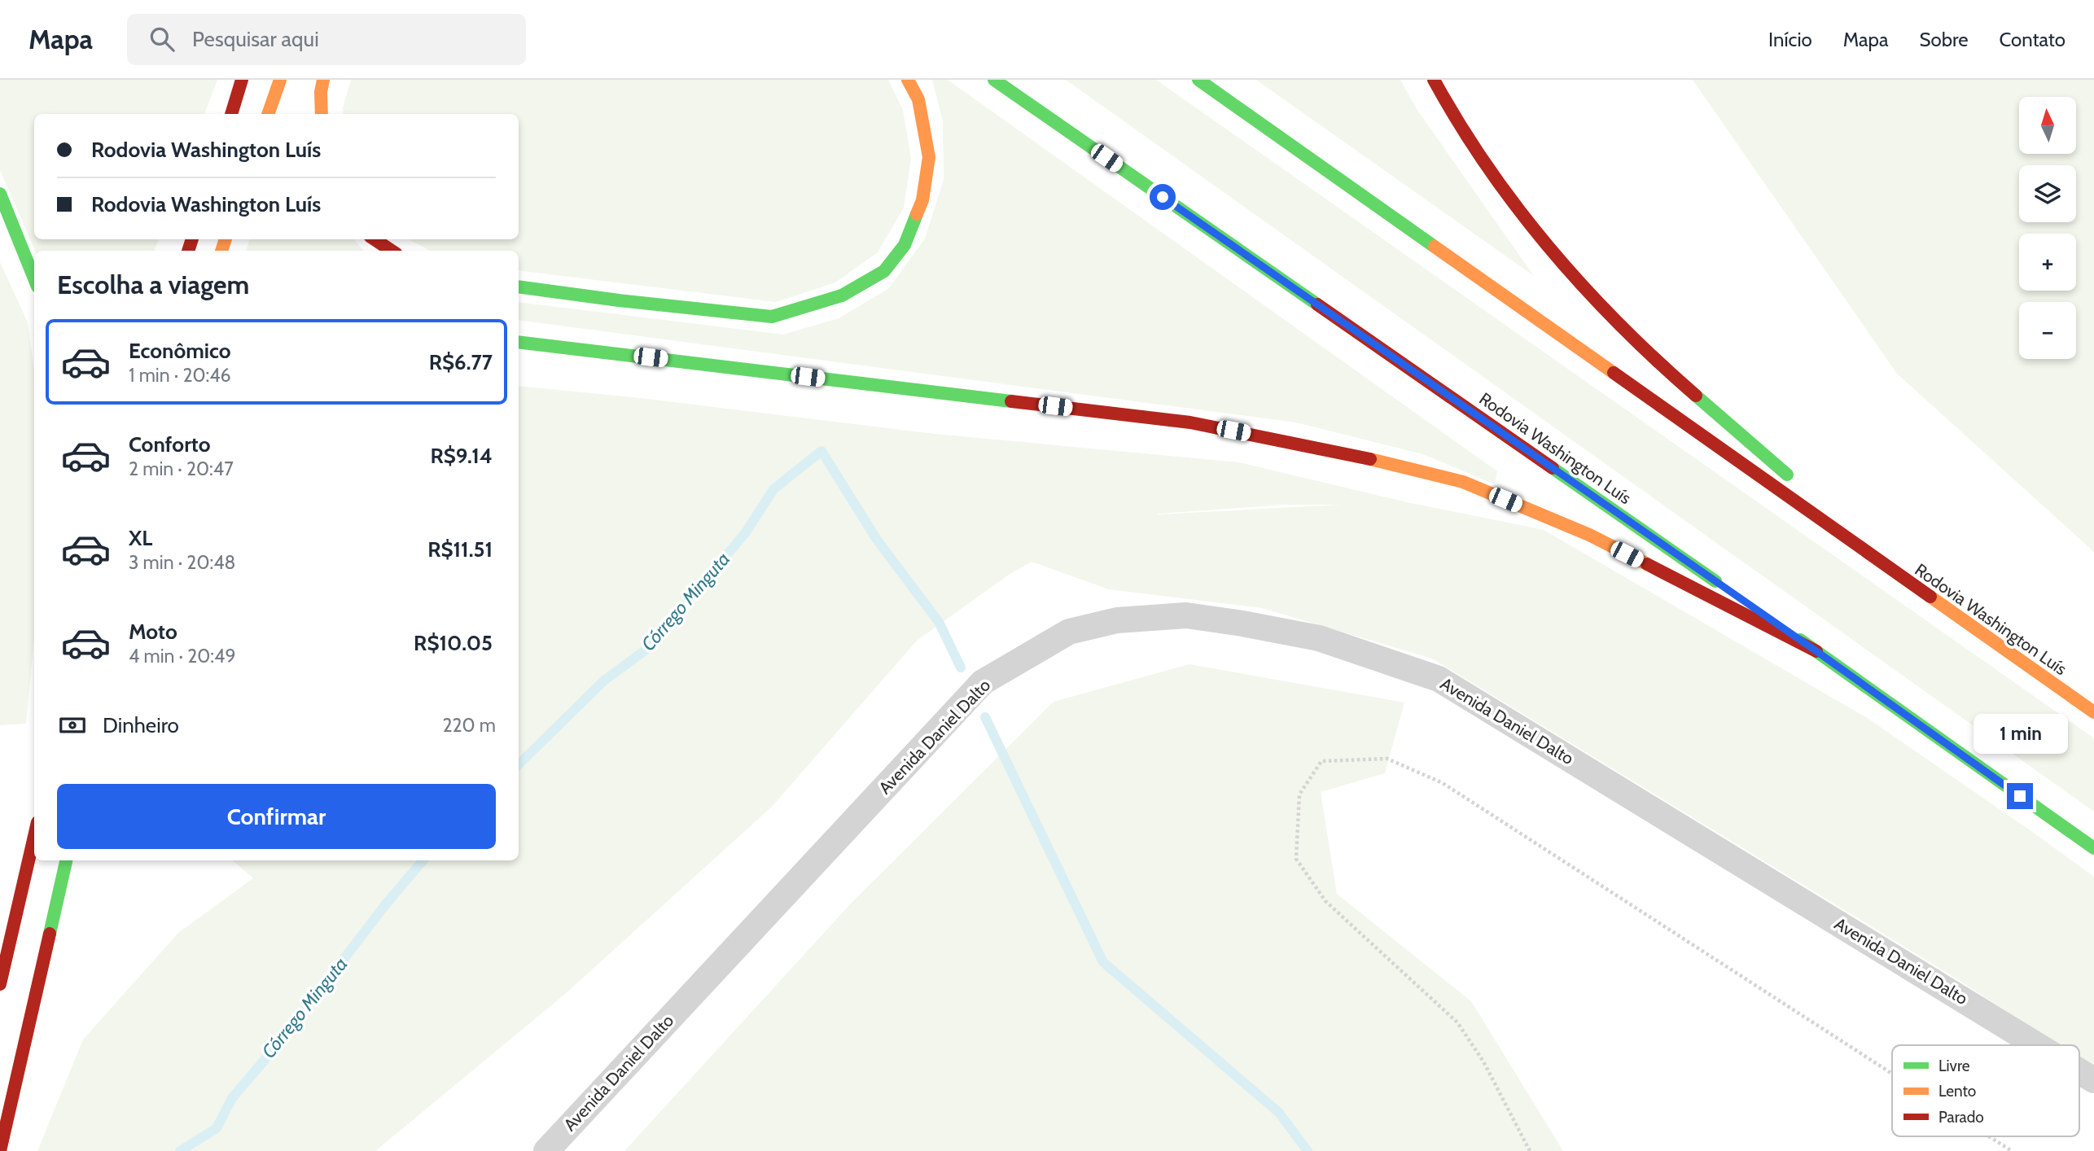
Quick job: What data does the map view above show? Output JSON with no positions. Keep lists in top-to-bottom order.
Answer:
{
  "streets": {
    "main road": ["Rodovia Washington Luís"],
    "street": ["Avenida Daniel Dalto"]
  },
  "water": ["Córrego Minguta"],
  "legend": ["Livre", "Lento", "Parado"],
  "north": "top",
  "page": {
    "header": "Mapa",
    "search": "Pesquisar aqui",
    "nav": [
      "Início",
      "Mapa",
      "Sobre",
      "Contato"
    ],
    "map_buttons": ["+", "−"],
    "banner": ["Rodovia Washington Luís", "Rodovia Washington Luís"],
    "heading": "Escolha a viagem",
    "list": [
      {
        "name": "Econômico",
        "note": "1 min · 20:46",
        "value": "R$6.77"
      },
      {
        "name": "Conforto",
        "note": "2 min · 20:47",
        "value": "R$9.14"
      },
      {
        "name": "XL",
        "note": "3 min · 20:48",
        "value": "R$11.51"
      },
      {
        "name": "Moto",
        "note": "4 min · 20:49",
        "value": "R$10.05"
      }
    ],
    "pay": ["Dinheiro", "220 m"],
    "bubble": "1 min",
    "buttons": "Confirmar"
  }
}
